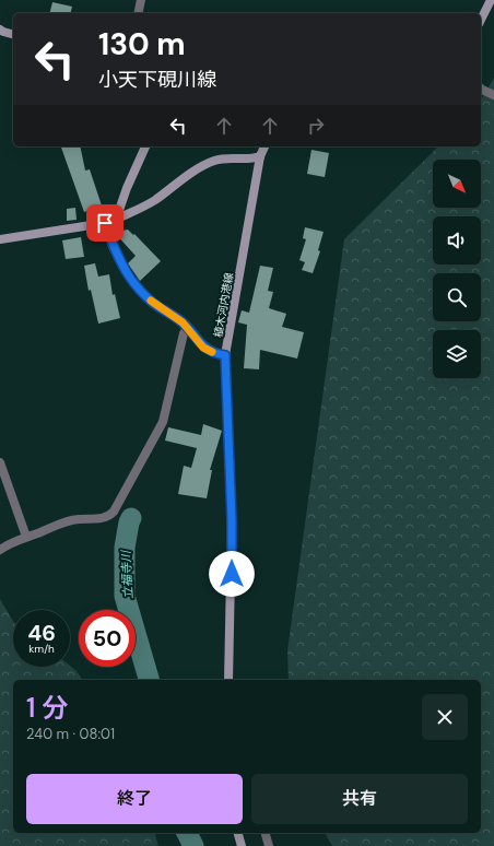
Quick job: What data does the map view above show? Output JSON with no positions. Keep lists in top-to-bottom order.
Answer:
{
  "streets": {
    "main road": ["植木河内港線"]
  },
  "water": ["立福寺川"],
  "north": "bottom right",
  "page": {
    "turn": ["130 m", "小天下硯川線"],
    "speed": "46 km/h",
    "limit": "50",
    "heading": ["1 分", "240 m · 08:01"],
    "buttons": ["終了", "共有"]
  }
}
